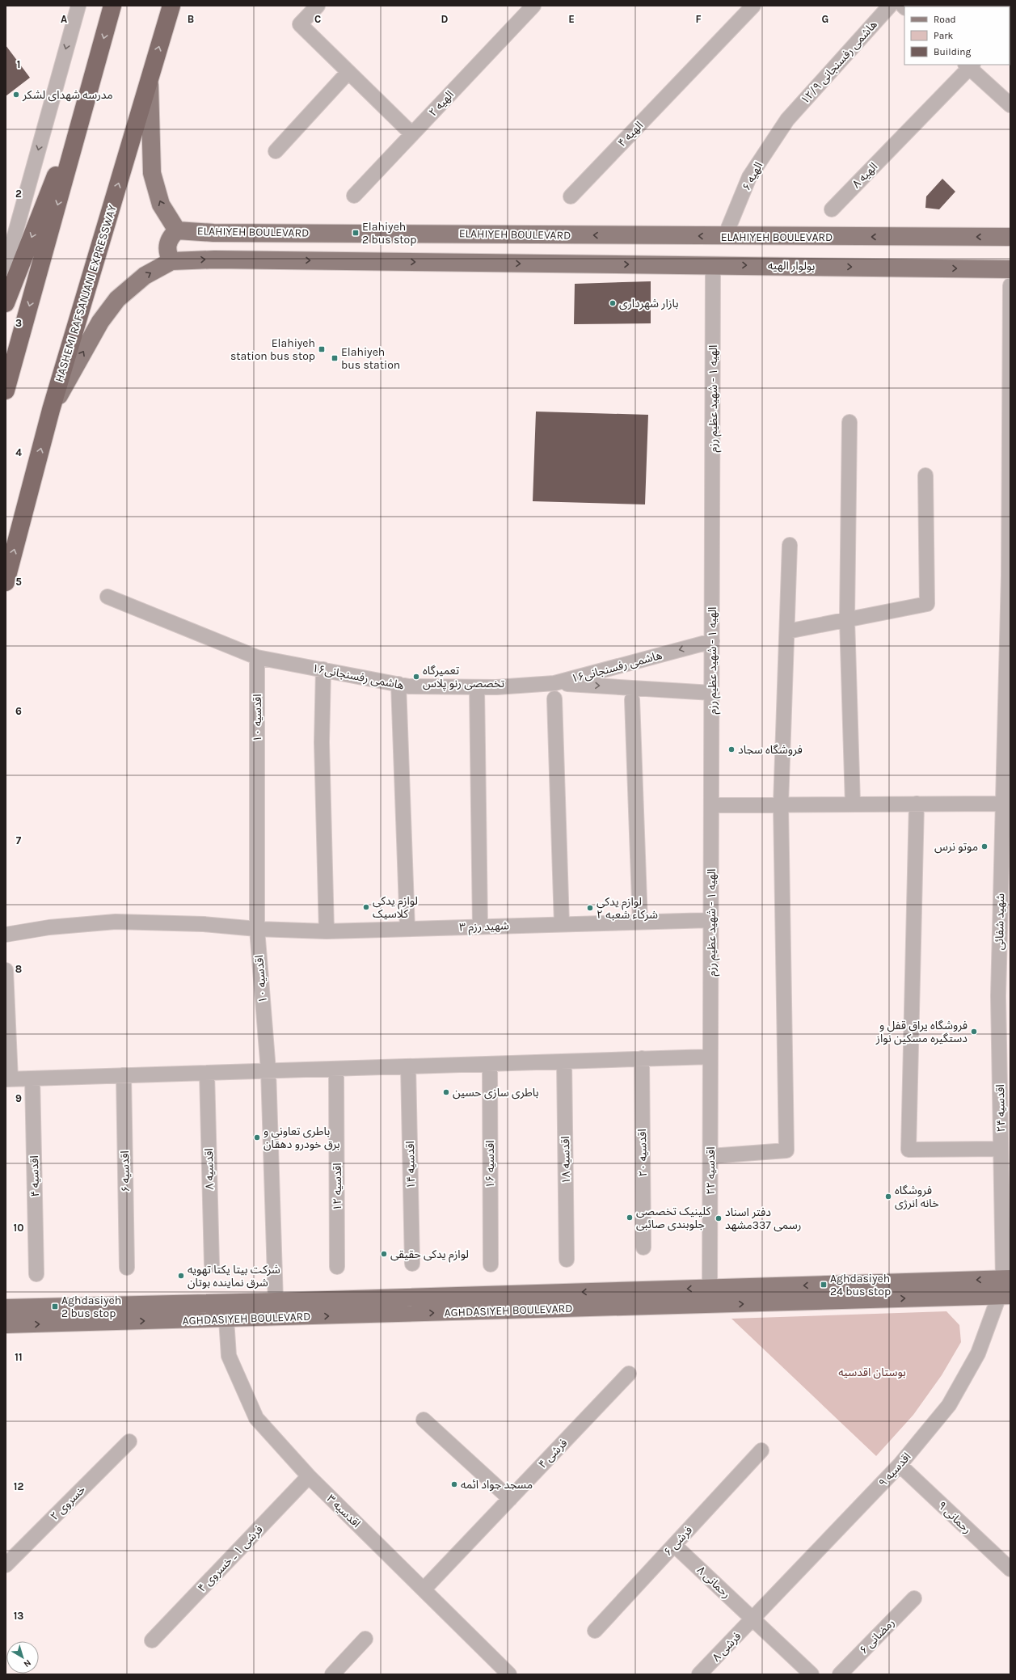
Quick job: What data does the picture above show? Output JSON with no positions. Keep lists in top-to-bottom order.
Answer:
{
  "streets": {
    "highway": ["HASHEMI RAFSANJANI EXPRESSWAY"],
    "main road": ["ELAHIYEH BOULEVARD", "بولوار الهیه", "AGHDASIYEH BOULEVARD"],
    "street": [
      "هاشمی رفسنجانی ۱۲/۹",
      "الهیه ۲",
      "الهیه ۴",
      "الهیه ۸",
      "الهیه ۶",
      "الهیه ۱ - شهید عظیم رزم",
      "هاشمی رفسنجانی۱۶",
      "اقدسیه ۱۰",
      "شهید شفائی",
      "شهید رزم ۳",
      "اقدسیه ۲۴",
      "اقدسیه ۲۰",
      "اقدسیه ۱۸",
      "اقدسیه ۱۶",
      "اقدسیه ۱۴",
      "اقدسیه ۸",
      "اقدسیه ۲۲",
      "اقدسیه ۶",
      "اقدسیه ۴",
      "اقدسیه ۱۲",
      "فرشی ۴",
      "اقدسیه ۹",
      "خسروی ۲",
      "اقدسیه ۳",
      "رحمانی ۹",
      "فرشی ۶",
      "فرشی ۱ ـ خسروی ۴",
      "رحمانی ۸",
      "رمضانی ۶",
      "فرشی ۸"
    ]
  },
  "crossings": [
    ["هاشمی رفسنجانی ۱۲/۹", "الهیه ۶"],
    ["الهیه ۶", "ELAHIYEH BOULEVARD"],
    ["بولوار الهیه", "الهیه ۱ - شهید عظیم رزم"],
    ["الهیه ۱ - شهید عظیم رزم", "هاشمی رفسنجانی۱۶"],
    ["الهیه ۱ - شهید عظیم رزم", "شهید رزم ۳"],
    ["الهیه ۱ - شهید عظیم رزم", "اقدسیه ۲۲"],
    ["هاشمی رفسنجانی۱۶", "اقدسیه ۱۰"],
    ["اقدسیه ۱۰", "شهید رزم ۳"],
    ["اقدسیه ۱۰", "AGHDASIYEH BOULEVARD"],
    ["شهید شفائی", "اقدسیه ۲۴"],
    ["اقدسیه ۲۴", "AGHDASIYEH BOULEVARD"],
    ["اقدسیه ۲۴", "اقدسیه ۹"],
    ["اقدسیه ۲۲", "AGHDASIYEH BOULEVARD"],
    ["AGHDASIYEH BOULEVARD", "اقدسیه ۹"],
    ["AGHDASIYEH BOULEVARD", "اقدسیه ۳"],
    ["فرشی ۴", "اقدسیه ۳"],
    ["اقدسیه ۹", "رحمانی ۹"],
    ["اقدسیه ۹", "رحمانی ۸"],
    ["اقدسیه ۹", "فرشی ۸"],
    ["اقدسیه ۳", "فرشی ۱ ـ خسروی ۴"],
    ["فرشی ۶", "رحمانی ۸"],
    ["رحمانی ۸", "فرشی ۸"]
  ],
  "one_way": ["بولوار الهیه"],
  "parks": ["بوستان اقدسیه"],
  "places": {
    "other": [
      "مدرسه شهدای لشکر",
      "بازار شهرداری",
      "تعمیرگاه تخصصی رنو پلاس",
      "فروشگاه سجاد",
      "موتو نرس",
      "لوازم یدکی کلاسیک",
      "لوازم یدکی شرکاء شعبه ۲",
      "فروشگاه یراق قفل و دستگیره مسکین نواز",
      "باطری سازی حسین",
      "باطری تعاونی و برق خودرو دهقان",
      "فروشگاه خانه انرژی",
      "کلینیک تخصصی جلوبندی صائبی",
      "دفتر اسناد رسمی 337مشهد",
      "لوازم یدکی حقیقی",
      "شرکت بیتا یکتا تهویه شرق نماینده بوتان",
      "مسجد جواد ائمه"
    ],
    "transit": [
      "Elahiyeh 2 bus stop",
      "Elahiyeh station bus stop",
      "Elahiyeh bus station",
      "Aghdasiyeh 24 bus stop",
      "Aghdasiyeh 2 bus stop"
    ]
  },
  "legend": ["Road", "Park", "Building"],
  "north": "bottom right",
  "grid": {
    "columns": [
      "A",
      "B",
      "C",
      "D",
      "E",
      "F",
      "G"
    ],
    "rows": [
      "1",
      "2",
      "3",
      "4",
      "5",
      "6",
      "7",
      "8",
      "9",
      "10",
      "11",
      "12",
      "13"
    ]
  }
}
